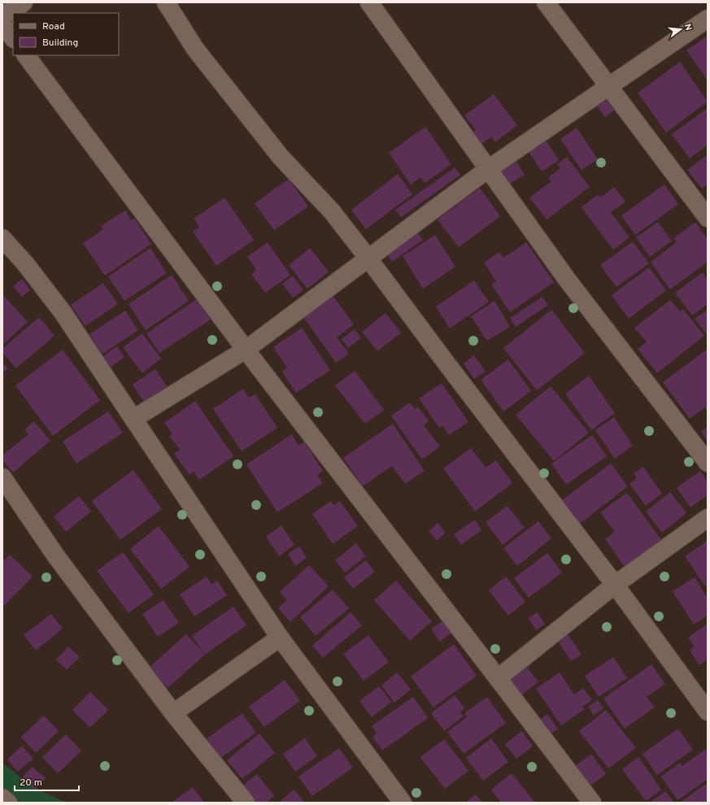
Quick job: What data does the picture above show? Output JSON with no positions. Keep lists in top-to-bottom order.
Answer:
{
  "legend": ["Road", "Building"],
  "scale_bar": "20 m",
  "north": "right"
}
